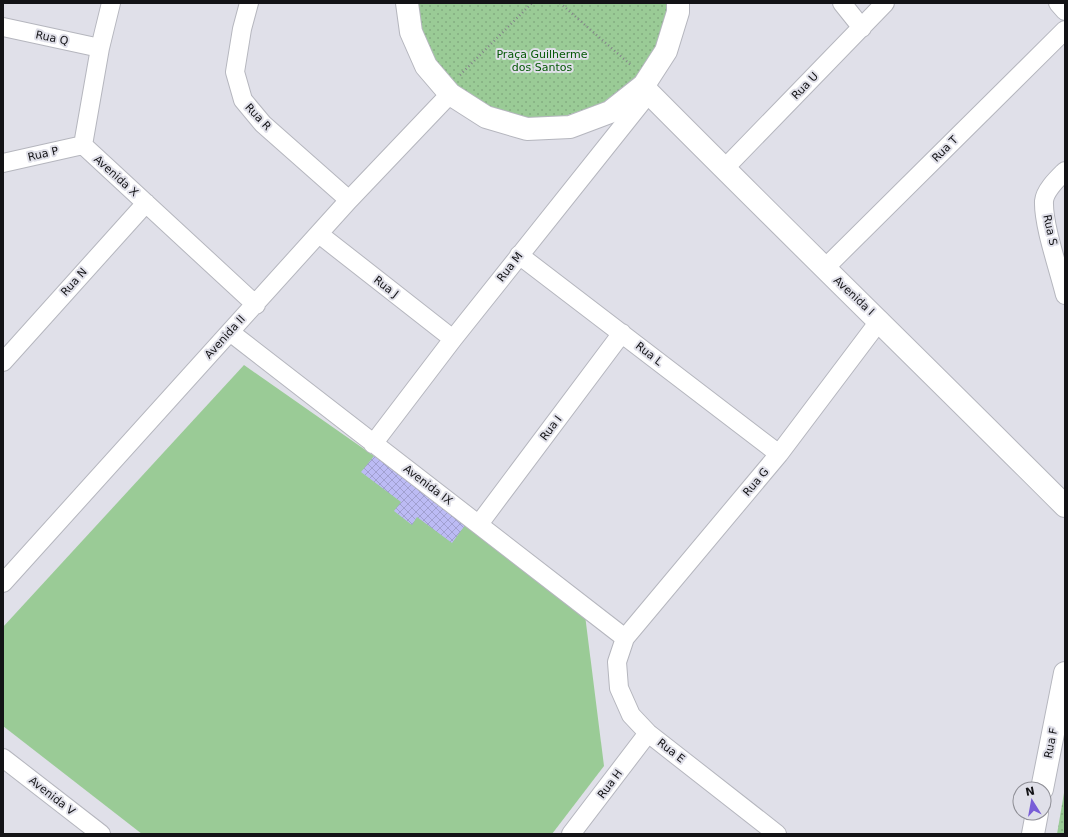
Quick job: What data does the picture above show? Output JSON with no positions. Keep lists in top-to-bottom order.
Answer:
{
  "streets": {
    "street": [
      "Rua Q",
      "Rua U",
      "Rua R",
      "Rua T",
      "Rua P",
      "Avenida X",
      "Rua S",
      "Rua M",
      "Rua N",
      "Rua J",
      "Avenida I",
      "Avenida II",
      "Rua L",
      "Rua I",
      "Rua G",
      "Avenida IX",
      "Rua F",
      "Rua E",
      "Rua H",
      "Avenida V"
    ]
  },
  "crossings": [
    ["Rua U", "Avenida I"],
    ["Rua R", "Avenida II"],
    ["Rua T", "Avenida I"],
    ["Rua P", "Avenida X"],
    ["Avenida X", "Rua N"],
    ["Avenida X", "Avenida II"],
    ["Rua M", "Rua J"],
    ["Rua M", "Avenida I"],
    ["Rua M", "Rua L"],
    ["Rua M", "Avenida IX"],
    ["Rua J", "Avenida II"],
    ["Avenida I", "Rua G"],
    ["Avenida II", "Avenida IX"],
    ["Rua L", "Rua I"],
    ["Rua L", "Rua G"],
    ["Rua I", "Avenida IX"],
    ["Rua G", "Avenida IX"],
    ["Rua G", "Rua E"],
    ["Avenida IX", "Rua E"],
    ["Rua E", "Rua H"]
  ],
  "parks": ["Praça Guilherme dos Santos"],
  "north": "top"
}
